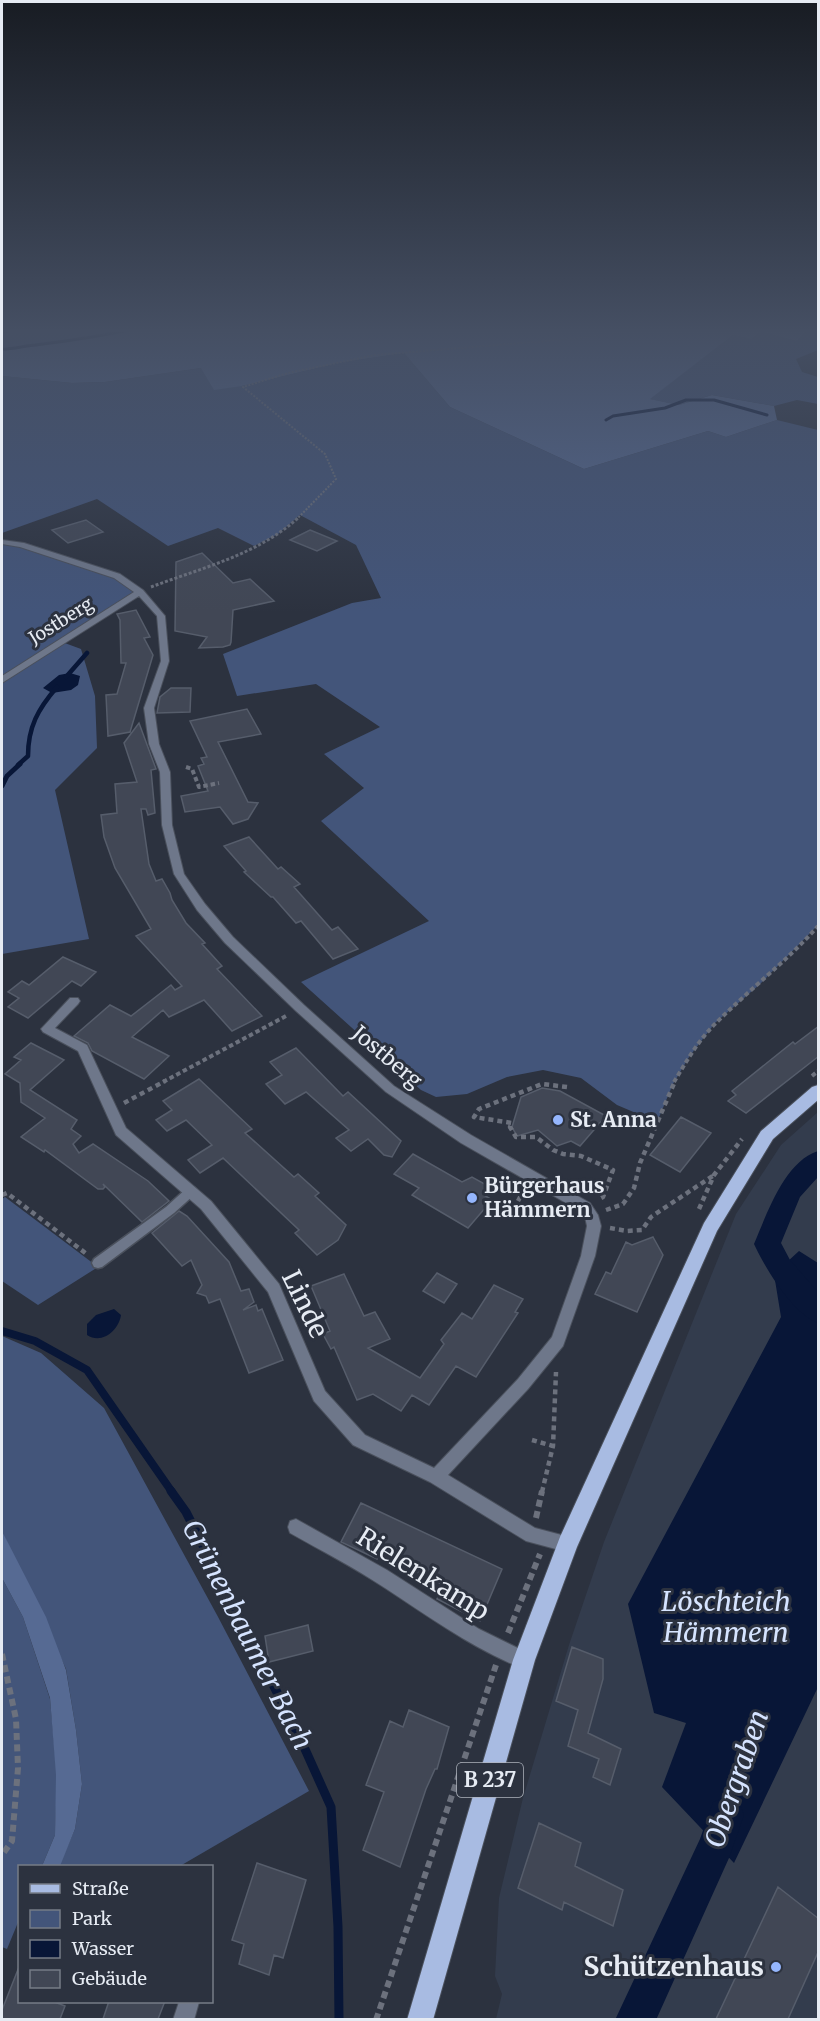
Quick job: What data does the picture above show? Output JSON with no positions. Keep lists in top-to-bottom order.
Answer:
{
  "streets": {
    "main road": ["B 237"],
    "street": ["Jostberg", "Linde", "Rielenkamp"]
  },
  "crossings": [
    ["Linde", "B 237"],
    ["Rielenkamp", "B 237"]
  ],
  "water": ["Löschteich Hämmern", "Grünenbaumer Bach", "Obergraben"],
  "places": ["St. Anna", "Bürgerhaus Hämmern", "Schützenhaus"],
  "legend": [
    "Straße",
    "Park",
    "Wasser",
    "Gebäude"
  ]
}
